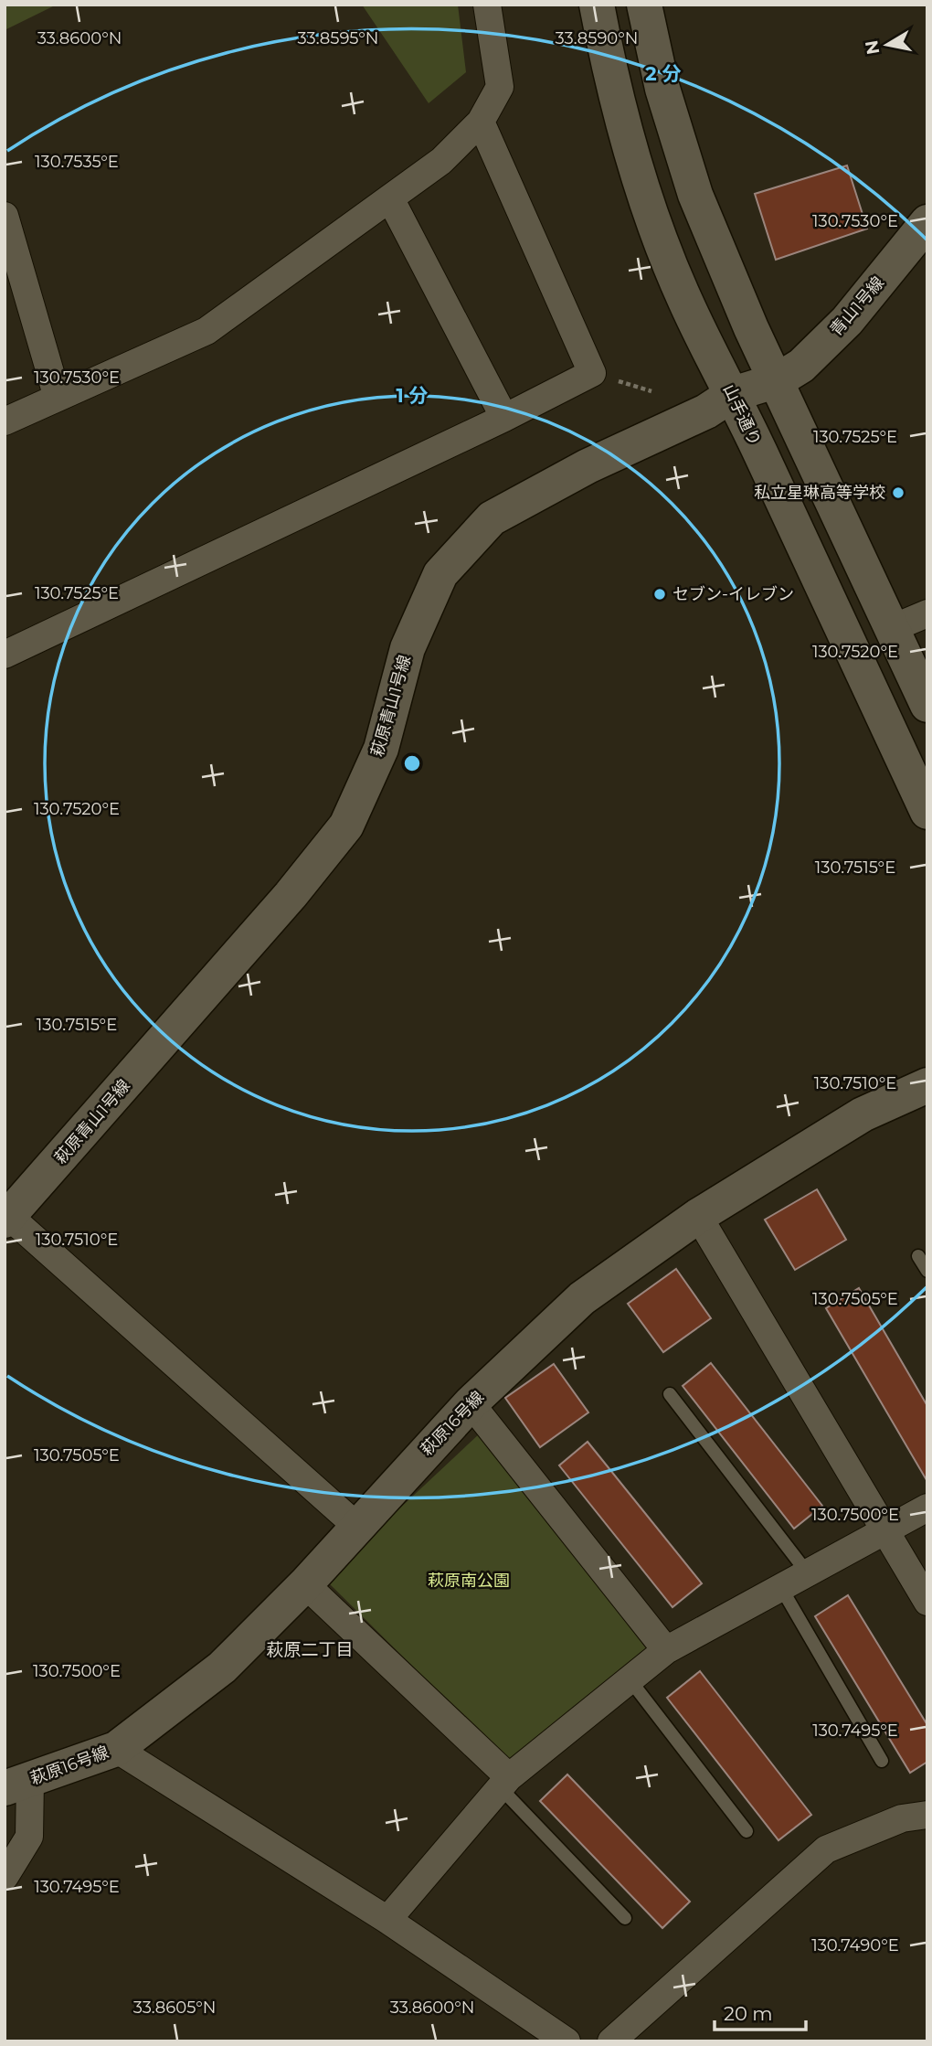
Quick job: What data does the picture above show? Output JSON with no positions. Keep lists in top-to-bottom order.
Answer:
{
  "streets": {
    "street": [
      "青山1号線",
      "山手通り",
      "萩原青山1号線",
      "萩原16号線"
    ]
  },
  "crossings": [
    ["青山1号線", "萩原青山1号線"],
    ["山手通り", "萩原青山1号線"]
  ],
  "districts": ["萩原二丁目"],
  "parks": ["萩原南公園"],
  "places": ["私立星琳高等学校", "セブン-イレブン"],
  "scale_bar": "20 m",
  "north": "left",
  "coordinates": [
    "33.8600°N",
    "33.8595°N",
    "33.8590°N",
    "130.7535°E",
    "130.7530°E",
    "130.7525°E",
    "130.7520°E",
    "130.7515°E",
    "130.7510°E",
    "130.7505°E",
    "130.7500°E",
    "130.7495°E",
    "130.7490°E",
    "33.8605°N"
  ],
  "rings": ["2 分", "1 分"]
}
